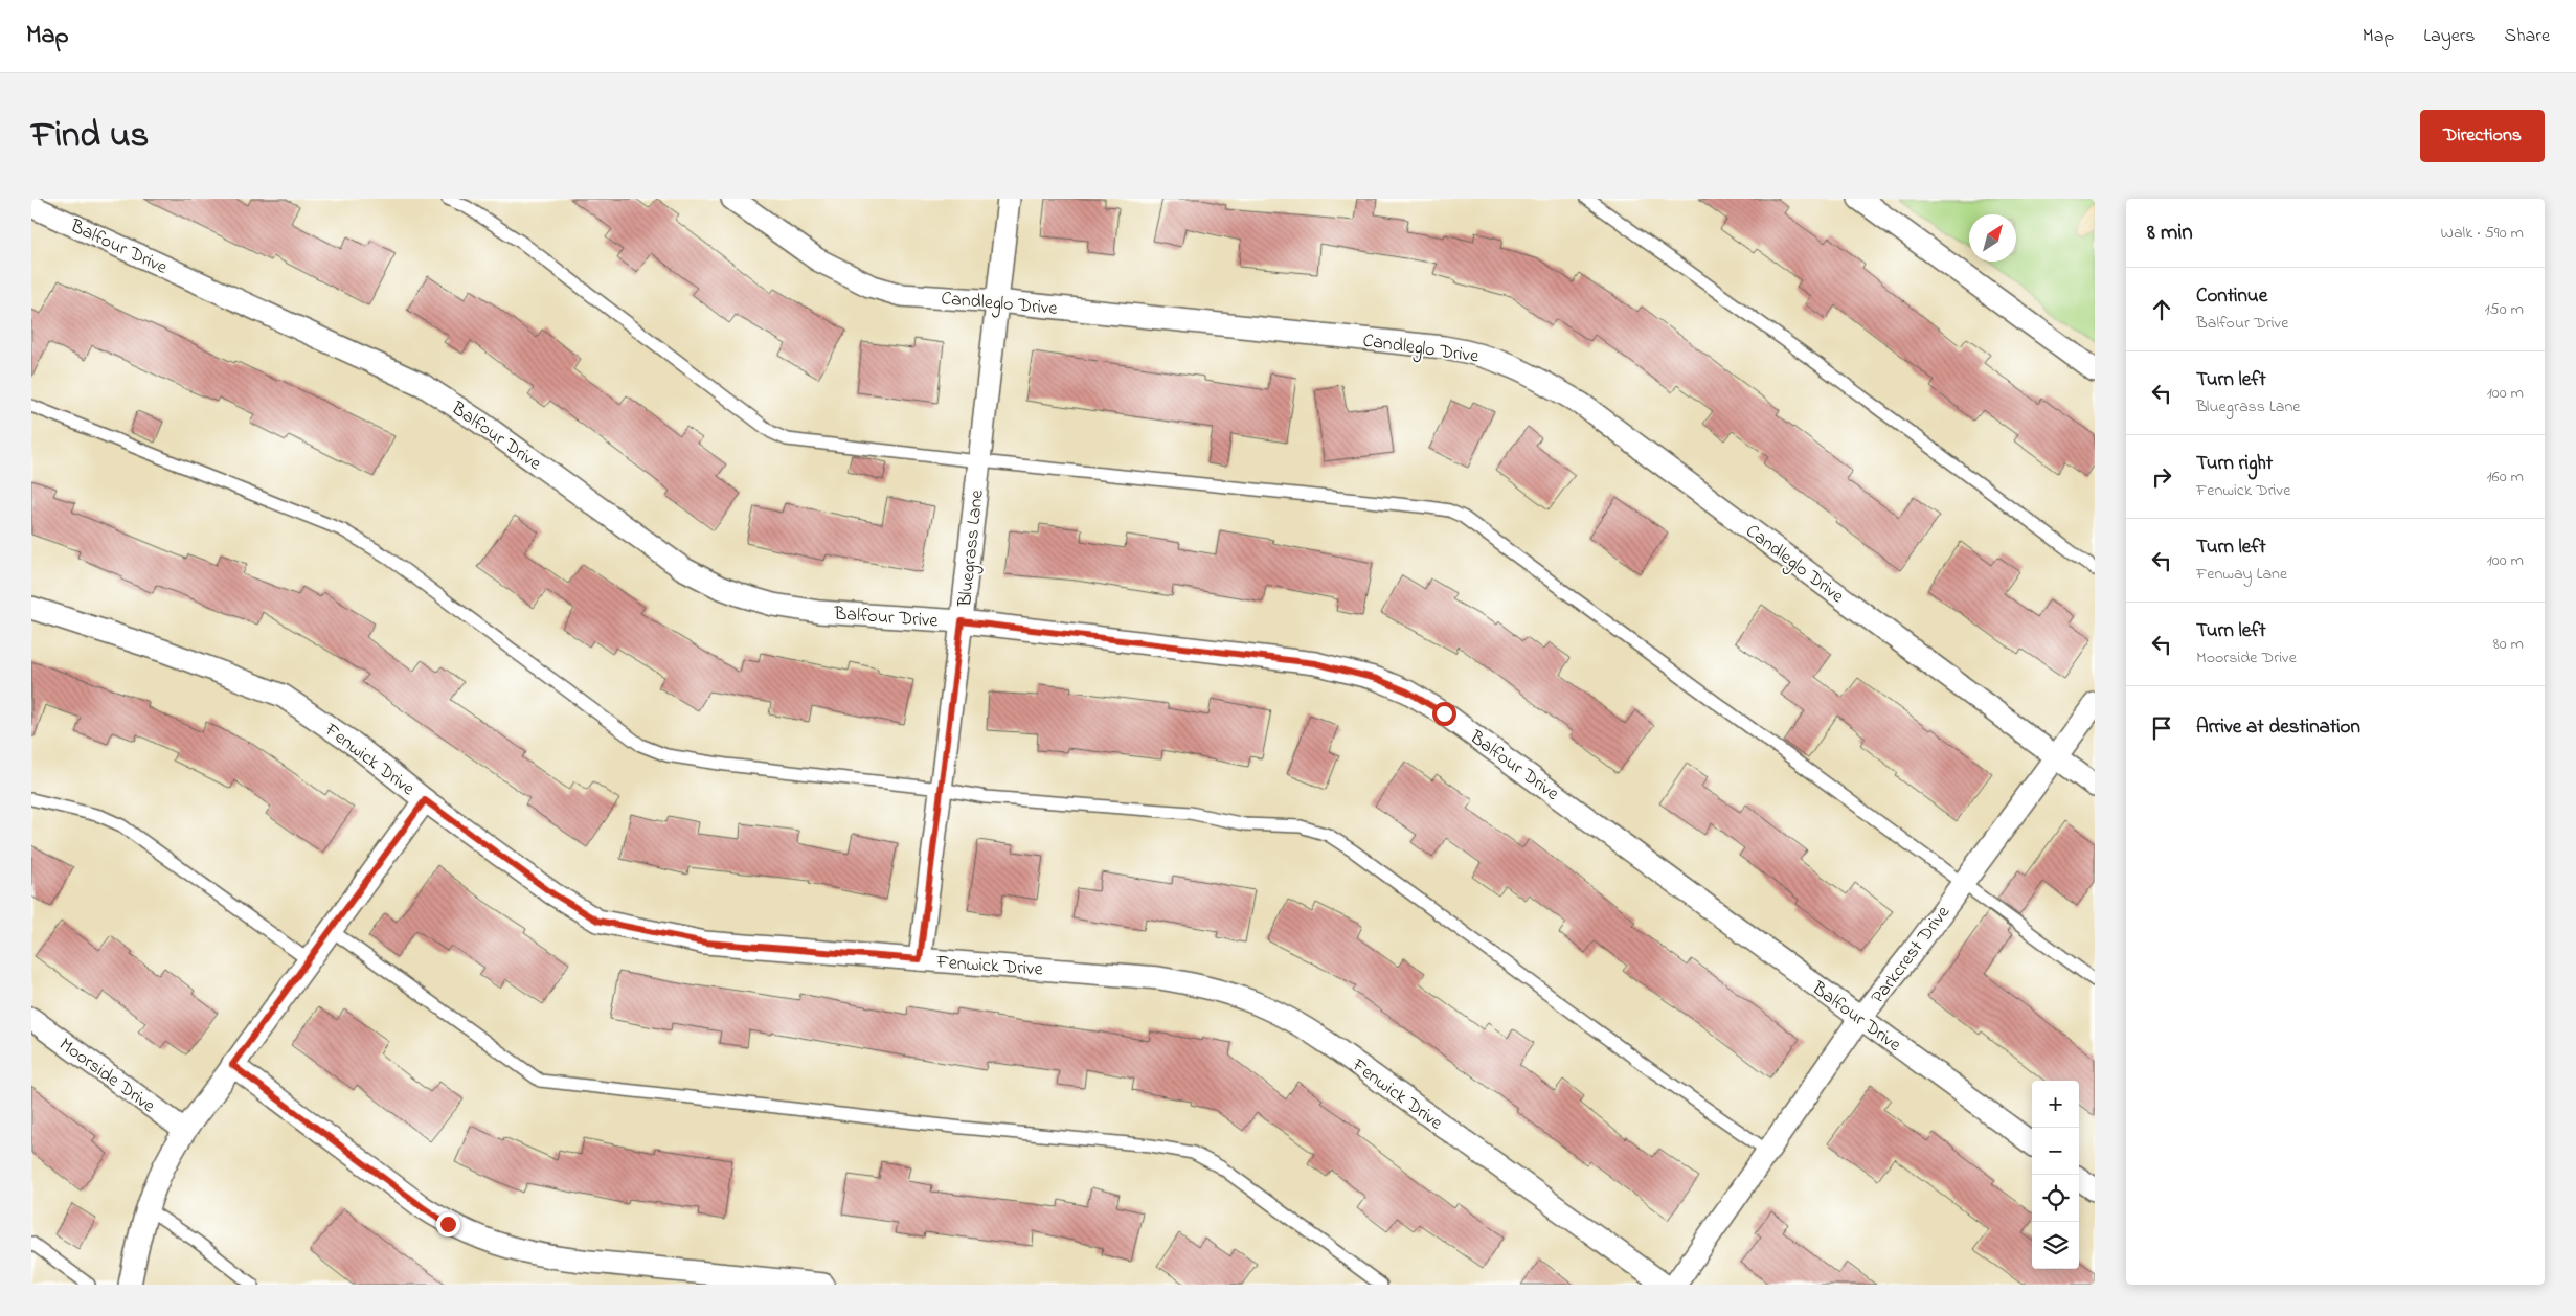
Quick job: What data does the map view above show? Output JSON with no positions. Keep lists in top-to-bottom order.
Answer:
{
  "streets": {
    "street": [
      "Balfour Drive",
      "Candleglo Drive",
      "Bluegrass Lane",
      "Fenwick Drive",
      "Parkcrest Drive",
      "Moorside Drive"
    ]
  },
  "crossings": [
    ["Balfour Drive", "Bluegrass Lane"],
    ["Balfour Drive", "Parkcrest Drive"],
    ["Candleglo Drive", "Bluegrass Lane"],
    ["Candleglo Drive", "Parkcrest Drive"],
    ["Bluegrass Lane", "Fenwick Drive"]
  ],
  "north": "top right",
  "page": {
    "header": "Map",
    "nav": ["Map", "Layers", "Share"],
    "title": "Find us",
    "buttons": "Directions",
    "heading": ["8 min", "Walk · 590 m"],
    "list": [
      ["Continue", "Balfour Drive", "150 m"],
      ["Turn left", "Bluegrass Lane", "100 m"],
      ["Turn right", "Fenwick Drive", "160 m"],
      ["Turn left", "Fenway Lane", "100 m"],
      ["Turn left", "Moorside Drive", "80 m"],
      "Arrive at destination"
    ],
    "map_buttons": ["+", "−"]
  }
}
